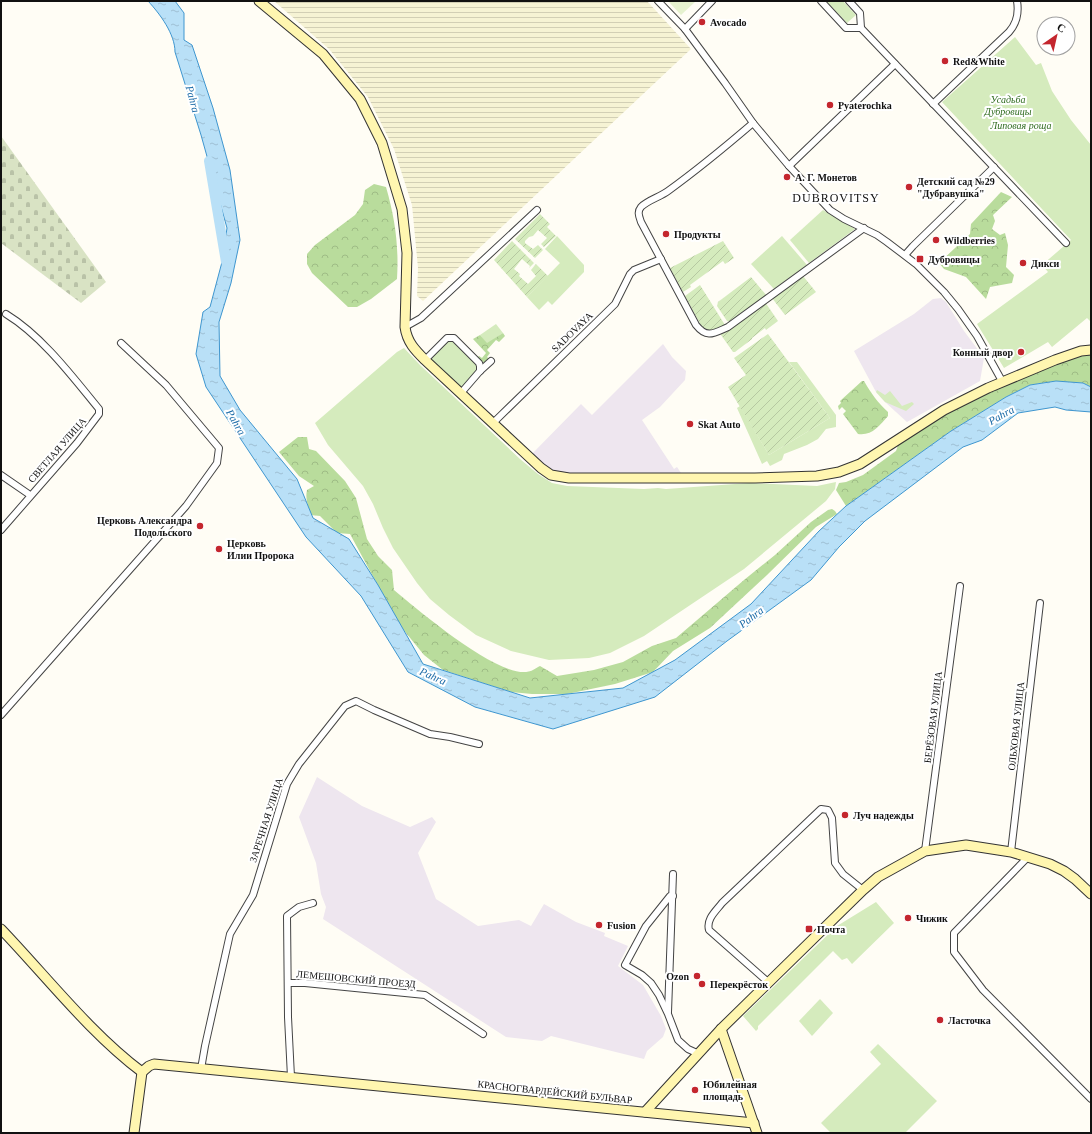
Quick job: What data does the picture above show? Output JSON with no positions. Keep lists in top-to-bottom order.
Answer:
{
  "streets": {
    "street": [
      "SADOVAYA",
      "СВЕТЛАЯ УЛИЦА",
      "БЕРЁЗОВАЯ УЛИЦА",
      "ОЛЬХОВАЯ УЛИЦА",
      "ЗАРЕЧНАЯ УЛИЦА",
      "ЛЕМЕШОВСКИЙ ПРОЕЗД",
      "КРАСНОГВАРДЕЙСКИЙ БУЛЬВАР"
    ]
  },
  "crossings": [
    ["БЕРЁЗОВАЯ УЛИЦА", "КРАСНОГВАРДЕЙСКИЙ БУЛЬВАР"],
    ["ОЛЬХОВАЯ УЛИЦА", "КРАСНОГВАРДЕЙСКИЙ БУЛЬВАР"],
    ["ЗАРЕЧНАЯ УЛИЦА", "КРАСНОГВАРДЕЙСКИЙ БУЛЬВАР"],
    ["ЛЕМЕШОВСКИЙ ПРОЕЗД", "КРАСНОГВАРДЕЙСКИЙ БУЛЬВАР"]
  ],
  "districts": ["DUBROVITSY"],
  "water": ["Pahra"],
  "parks": ["Усадьба Дубровицы", "Липовая роща"],
  "places": {
    "other": [
      "Avocado",
      "Red&White",
      "Pyaterochka",
      "А. Г. Монетов",
      "Детский сад №29 \"Дубравушка\"",
      "Продукты",
      "Wildberries",
      "Дикси",
      "Конный двор",
      "Skat Auto",
      "Церковь Александра Подольского",
      "Церковь Илии Пророка",
      "Луч надежды",
      "Чижик",
      "Fusion",
      "Ozon",
      "Перекрёсток",
      "Ласточка",
      "Юбилейная площадь"
    ],
    "transit": ["Дубровицы", "Почта"]
  },
  "north": "top right"
}
